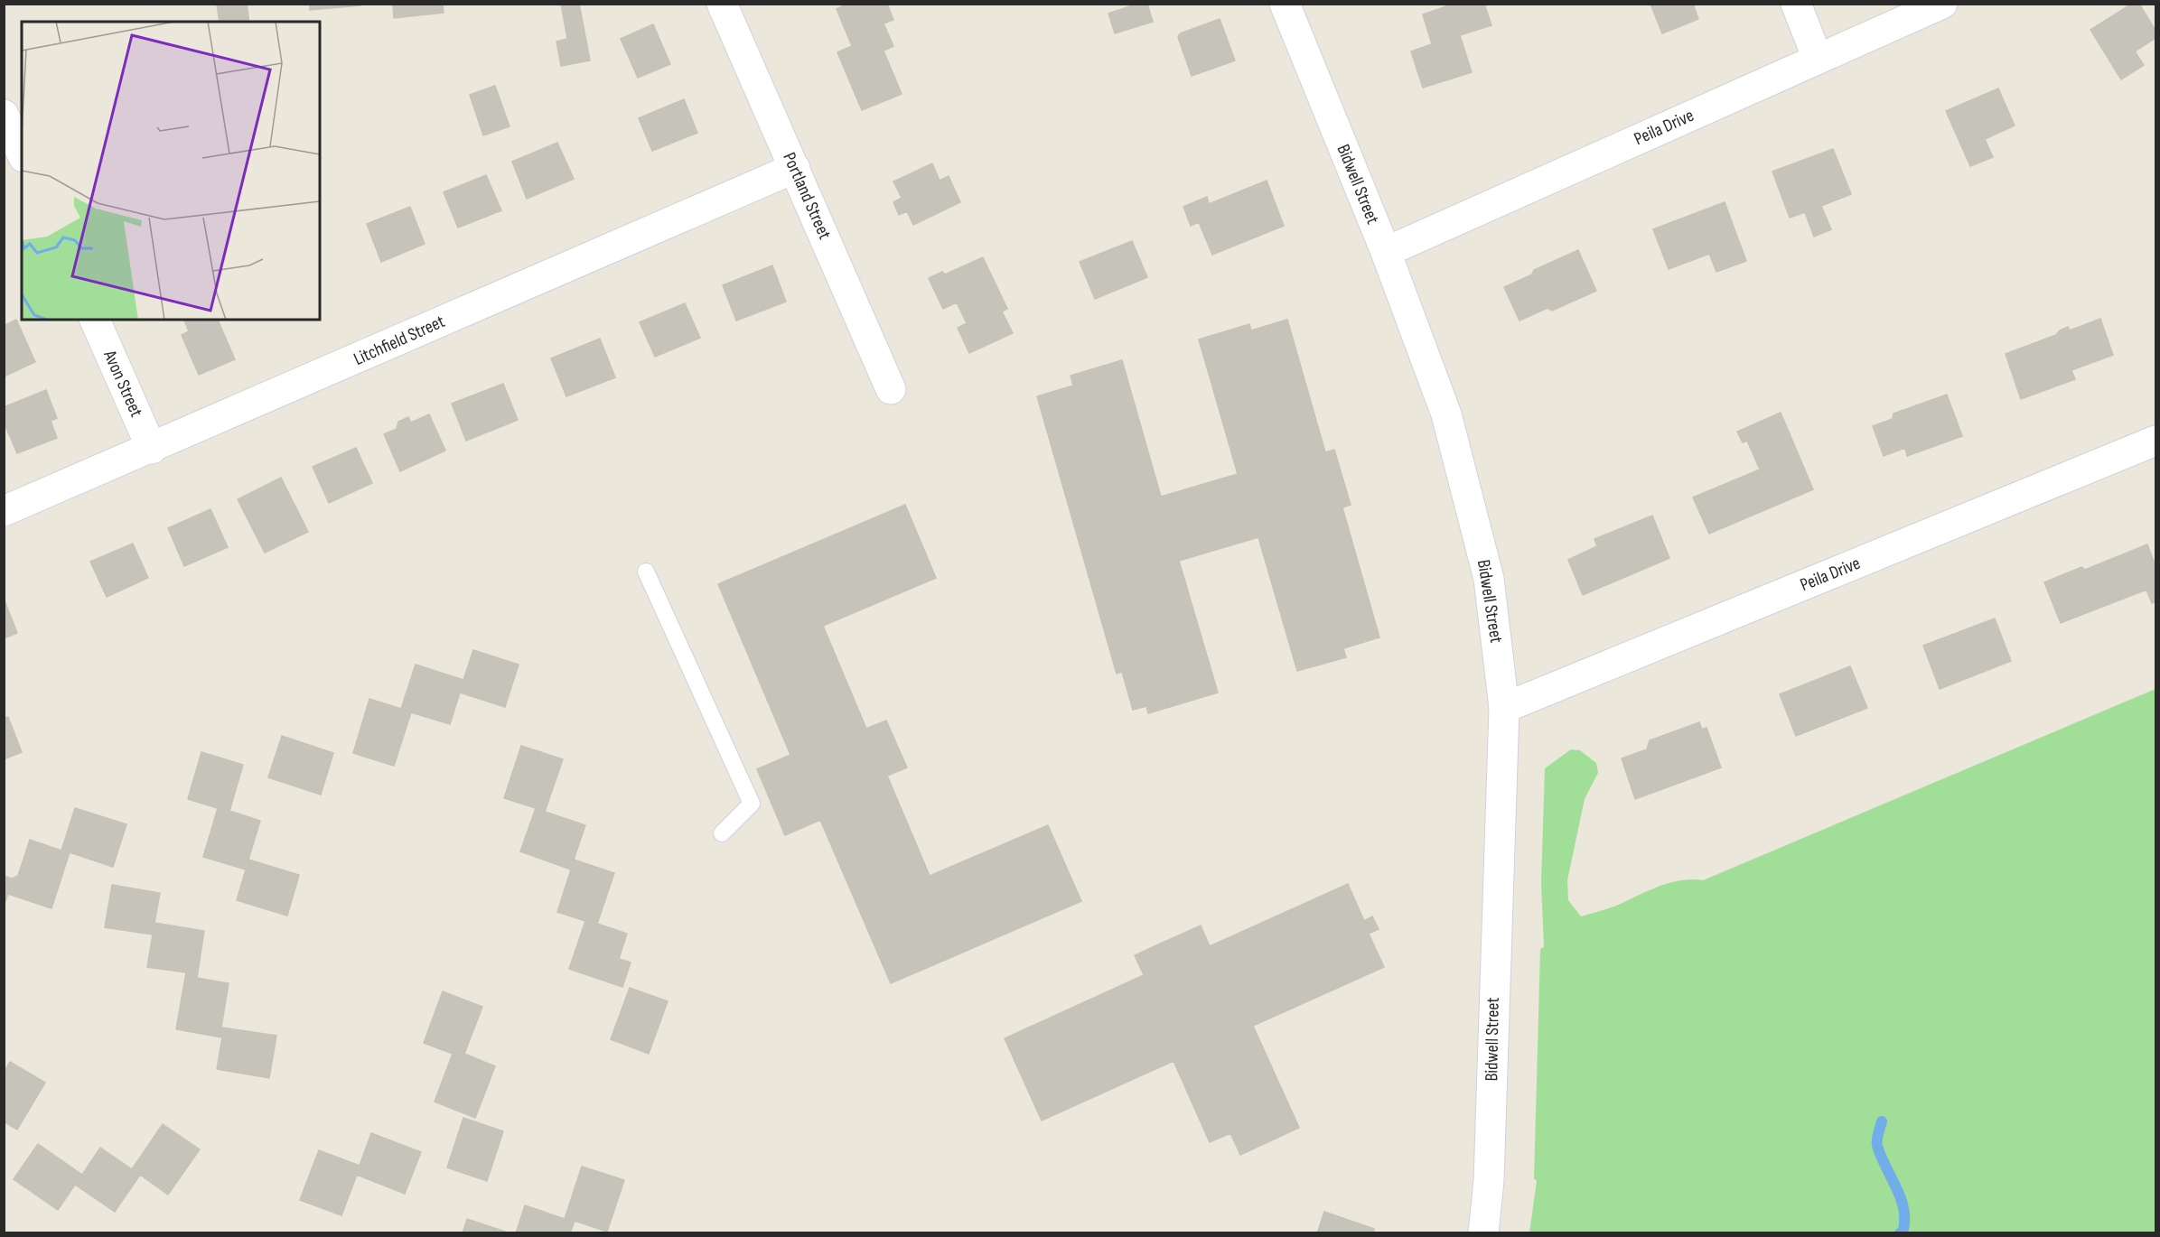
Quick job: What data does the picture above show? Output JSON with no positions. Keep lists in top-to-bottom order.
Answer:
{
  "streets": {
    "street": [
      "Peila Drive",
      "Bidwell Street",
      "Portland Street",
      "Litchfield Street",
      "Avon Street"
    ]
  },
  "crossings": [
    ["Peila Drive", "Bidwell Street"],
    ["Portland Street", "Litchfield Street"],
    ["Litchfield Street", "Avon Street"]
  ]
}
